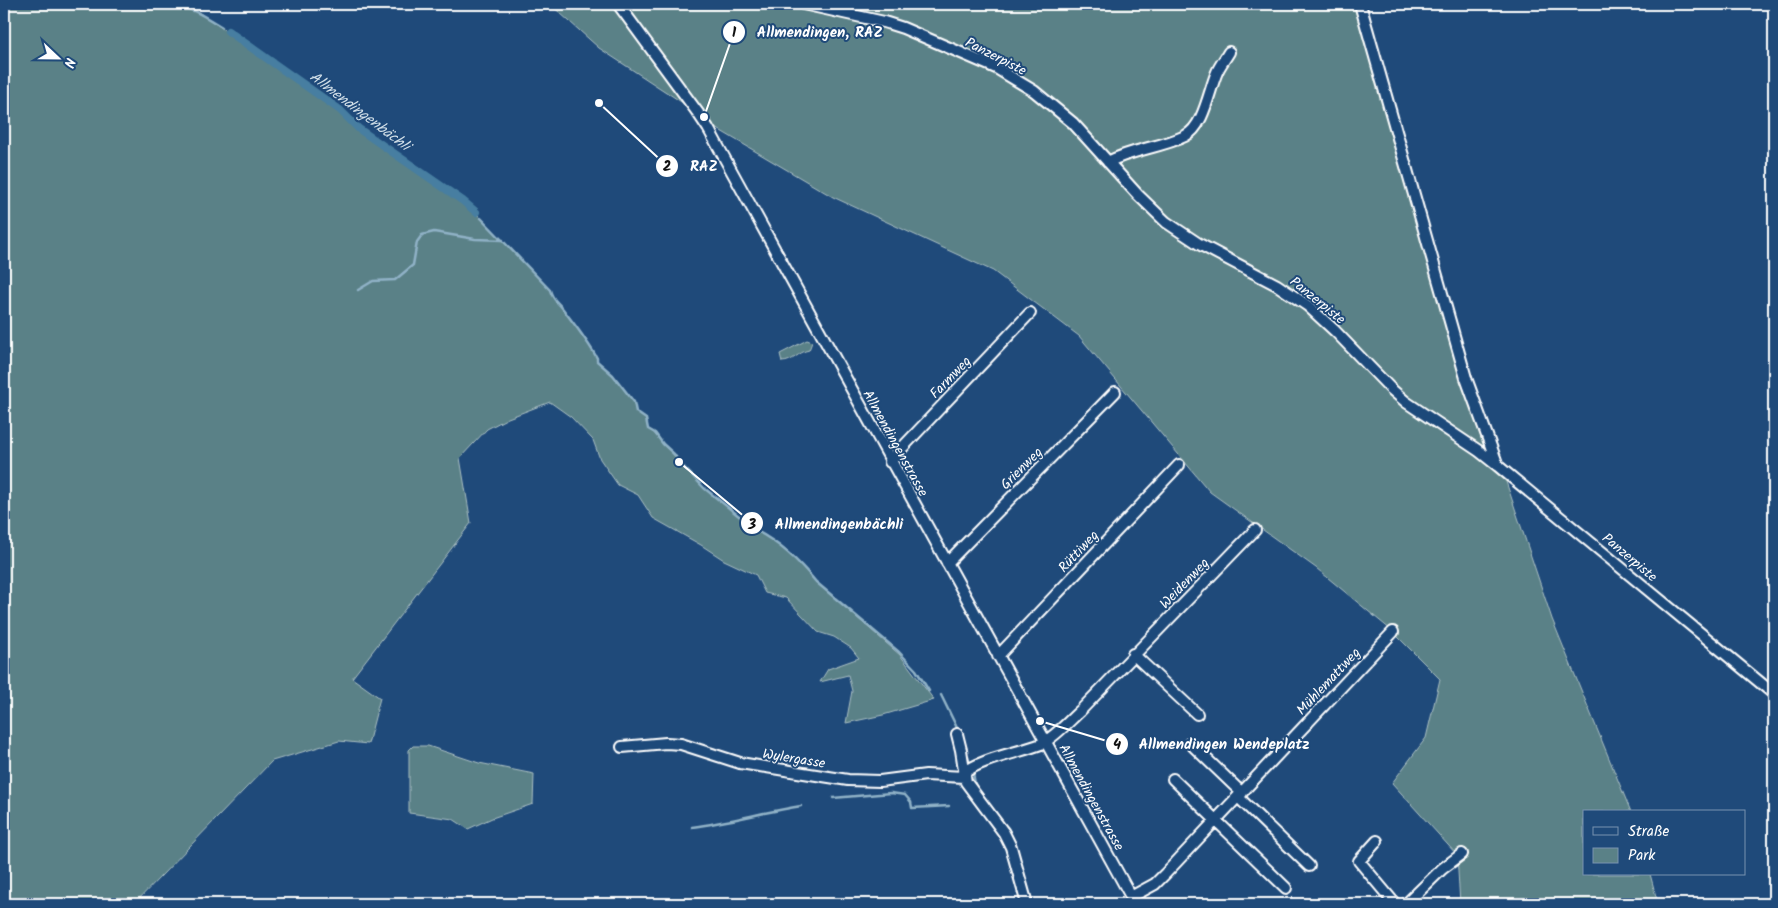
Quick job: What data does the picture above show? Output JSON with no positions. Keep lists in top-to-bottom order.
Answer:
{
  "streets": {
    "street": [
      "Panzerpiste",
      "Farmweg",
      "Allmendingenstrasse",
      "Grienweg",
      "Rüttiweg",
      "Weidenweg",
      "Mühlemattweg",
      "Wylergasse"
    ]
  },
  "crossings": [
    ["Farmweg", "Allmendingenstrasse"],
    ["Allmendingenstrasse", "Grienweg"],
    ["Allmendingenstrasse", "Rüttiweg"],
    ["Allmendingenstrasse", "Weidenweg"],
    ["Allmendingenstrasse", "Mühlemattweg"]
  ],
  "water": ["Allmendingenbächli"],
  "places": [
    "RAZ",
    "Allmendingen, RAZ",
    "Allmendingenbächli",
    "Allmendingen Wendeplatz"
  ],
  "legend": ["Straße", "Park"],
  "north": "right"
}
